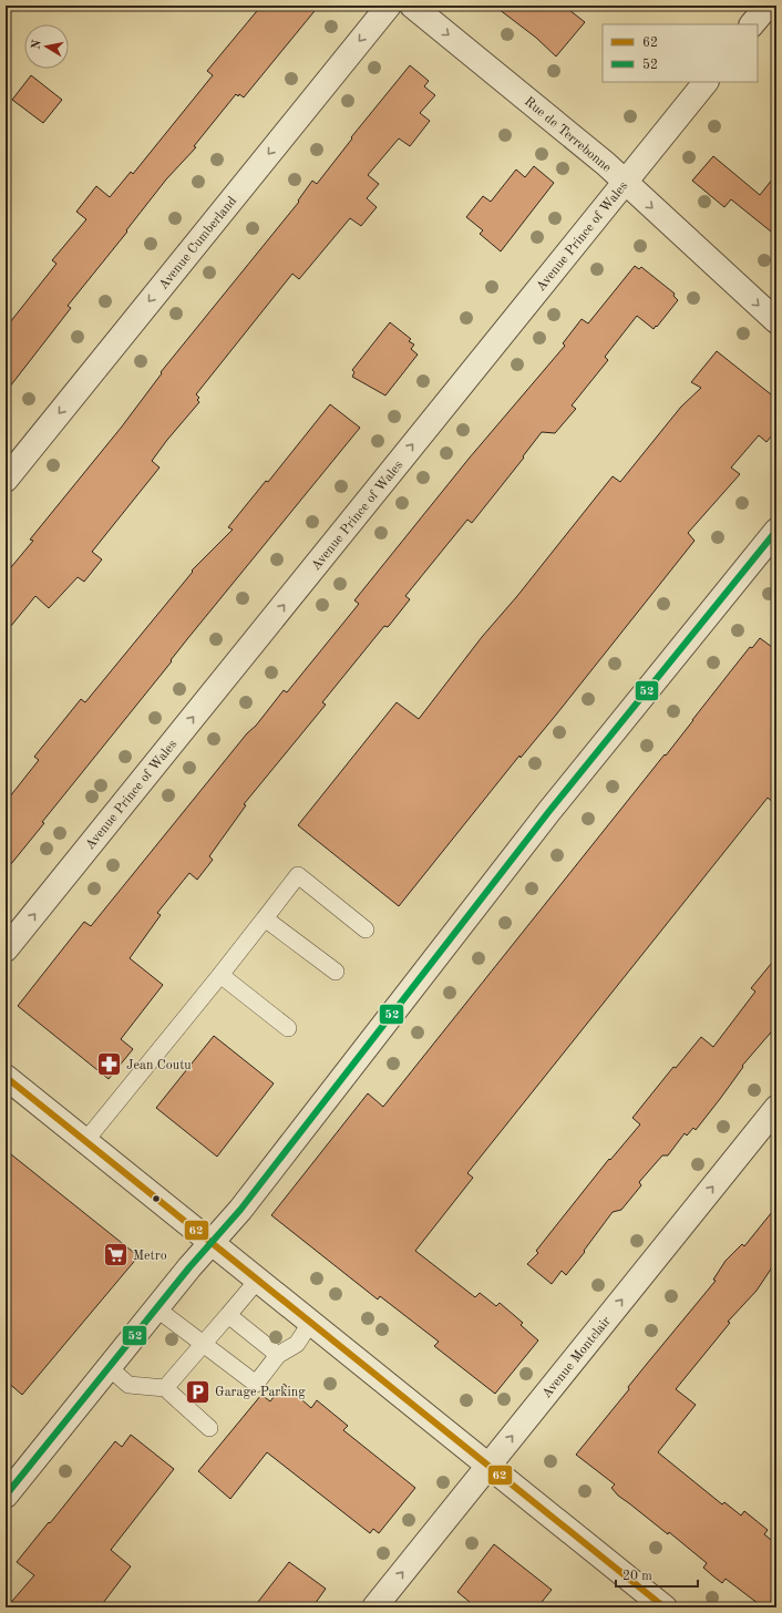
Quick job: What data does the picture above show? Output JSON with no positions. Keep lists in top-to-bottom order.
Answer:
{
  "streets": {
    "street": [
      "Rue de Terrebonne",
      "Avenue Prince of Wales",
      "Avenue Cumberland",
      "Avenue Montclair"
    ]
  },
  "crossings": [
    ["Rue de Terrebonne", "Avenue Prince of Wales"]
  ],
  "one_way": [
    "Rue de Terrebonne",
    "Avenue Prince of Wales",
    "Avenue Cumberland",
    "Avenue Montclair"
  ],
  "places": {
    "pharmacy": ["Jean Coutu"],
    "supermarket": ["Metro"],
    "parking": ["Garage Parking"]
  },
  "lines": ["transit line 52", "transit line 62"],
  "legend": ["62", "52"],
  "scale_bar": "20 m",
  "north": "left"
}
